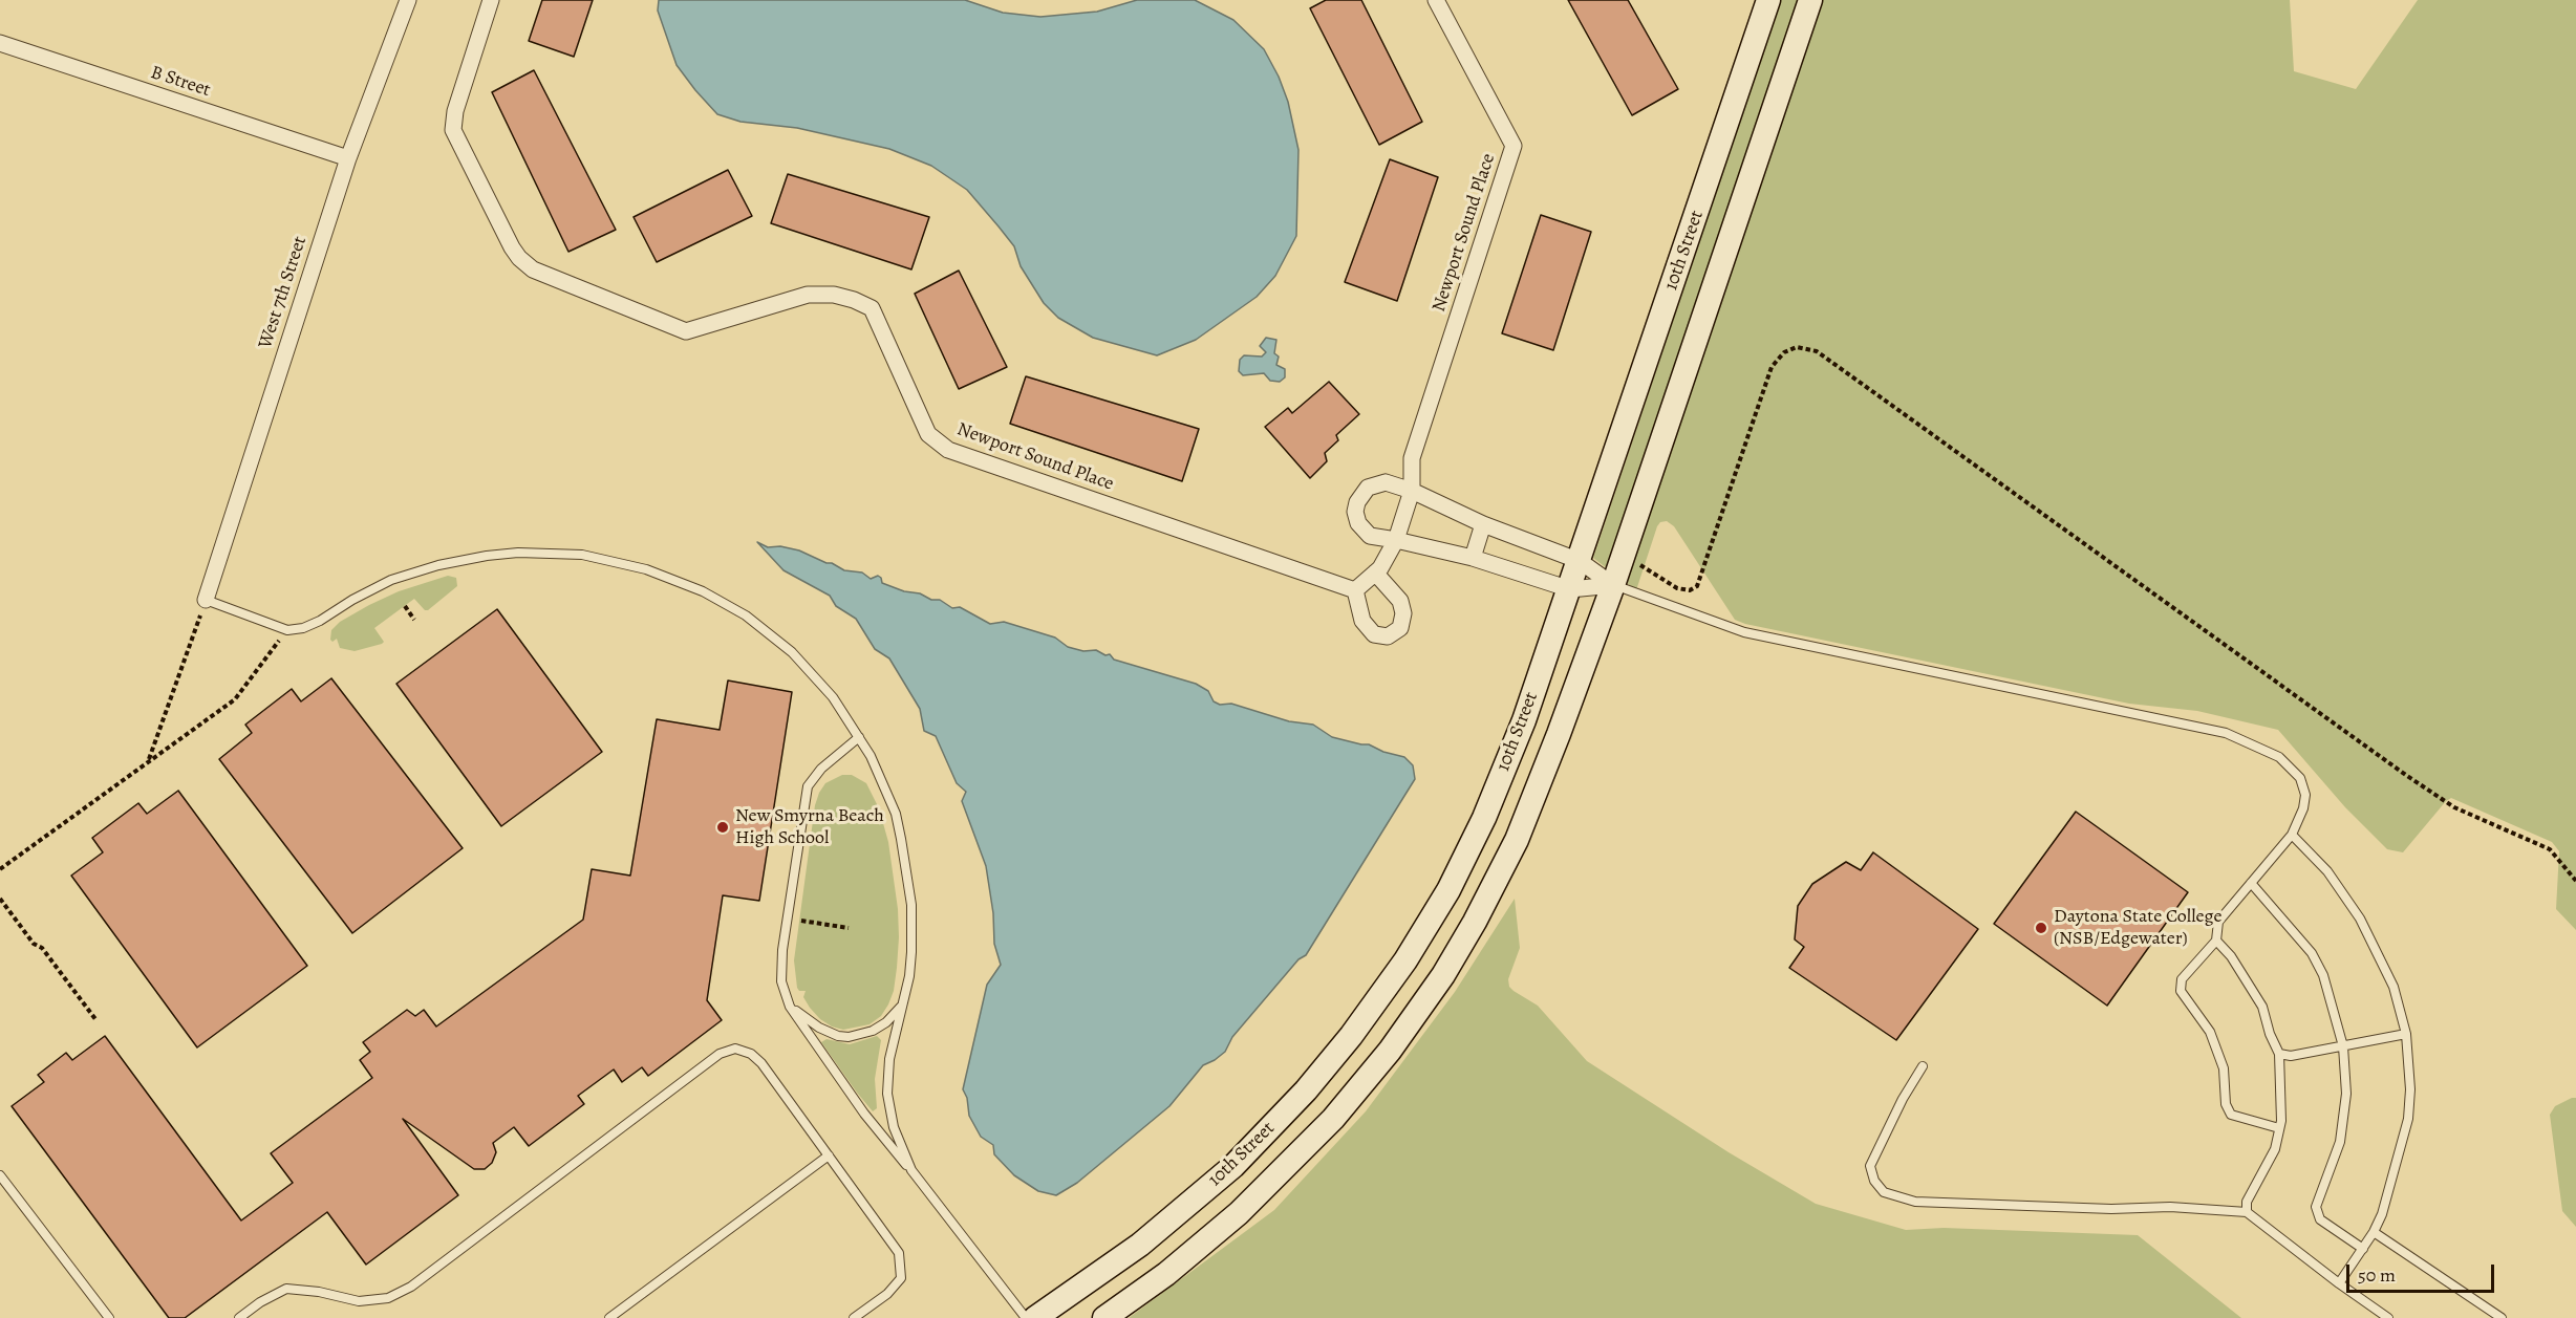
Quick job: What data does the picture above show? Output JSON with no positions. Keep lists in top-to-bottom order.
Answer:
{
  "streets": {
    "street": [
      "B Street",
      "Newport Sound Place",
      "10th Street",
      "West 7th Street"
    ]
  },
  "crossings": [
    ["B Street", "West 7th Street"]
  ],
  "places": ["New Smyrna Beach High School", "Daytona State College (NSB/Edgewater)"],
  "scale_bar": "50 m"
}
